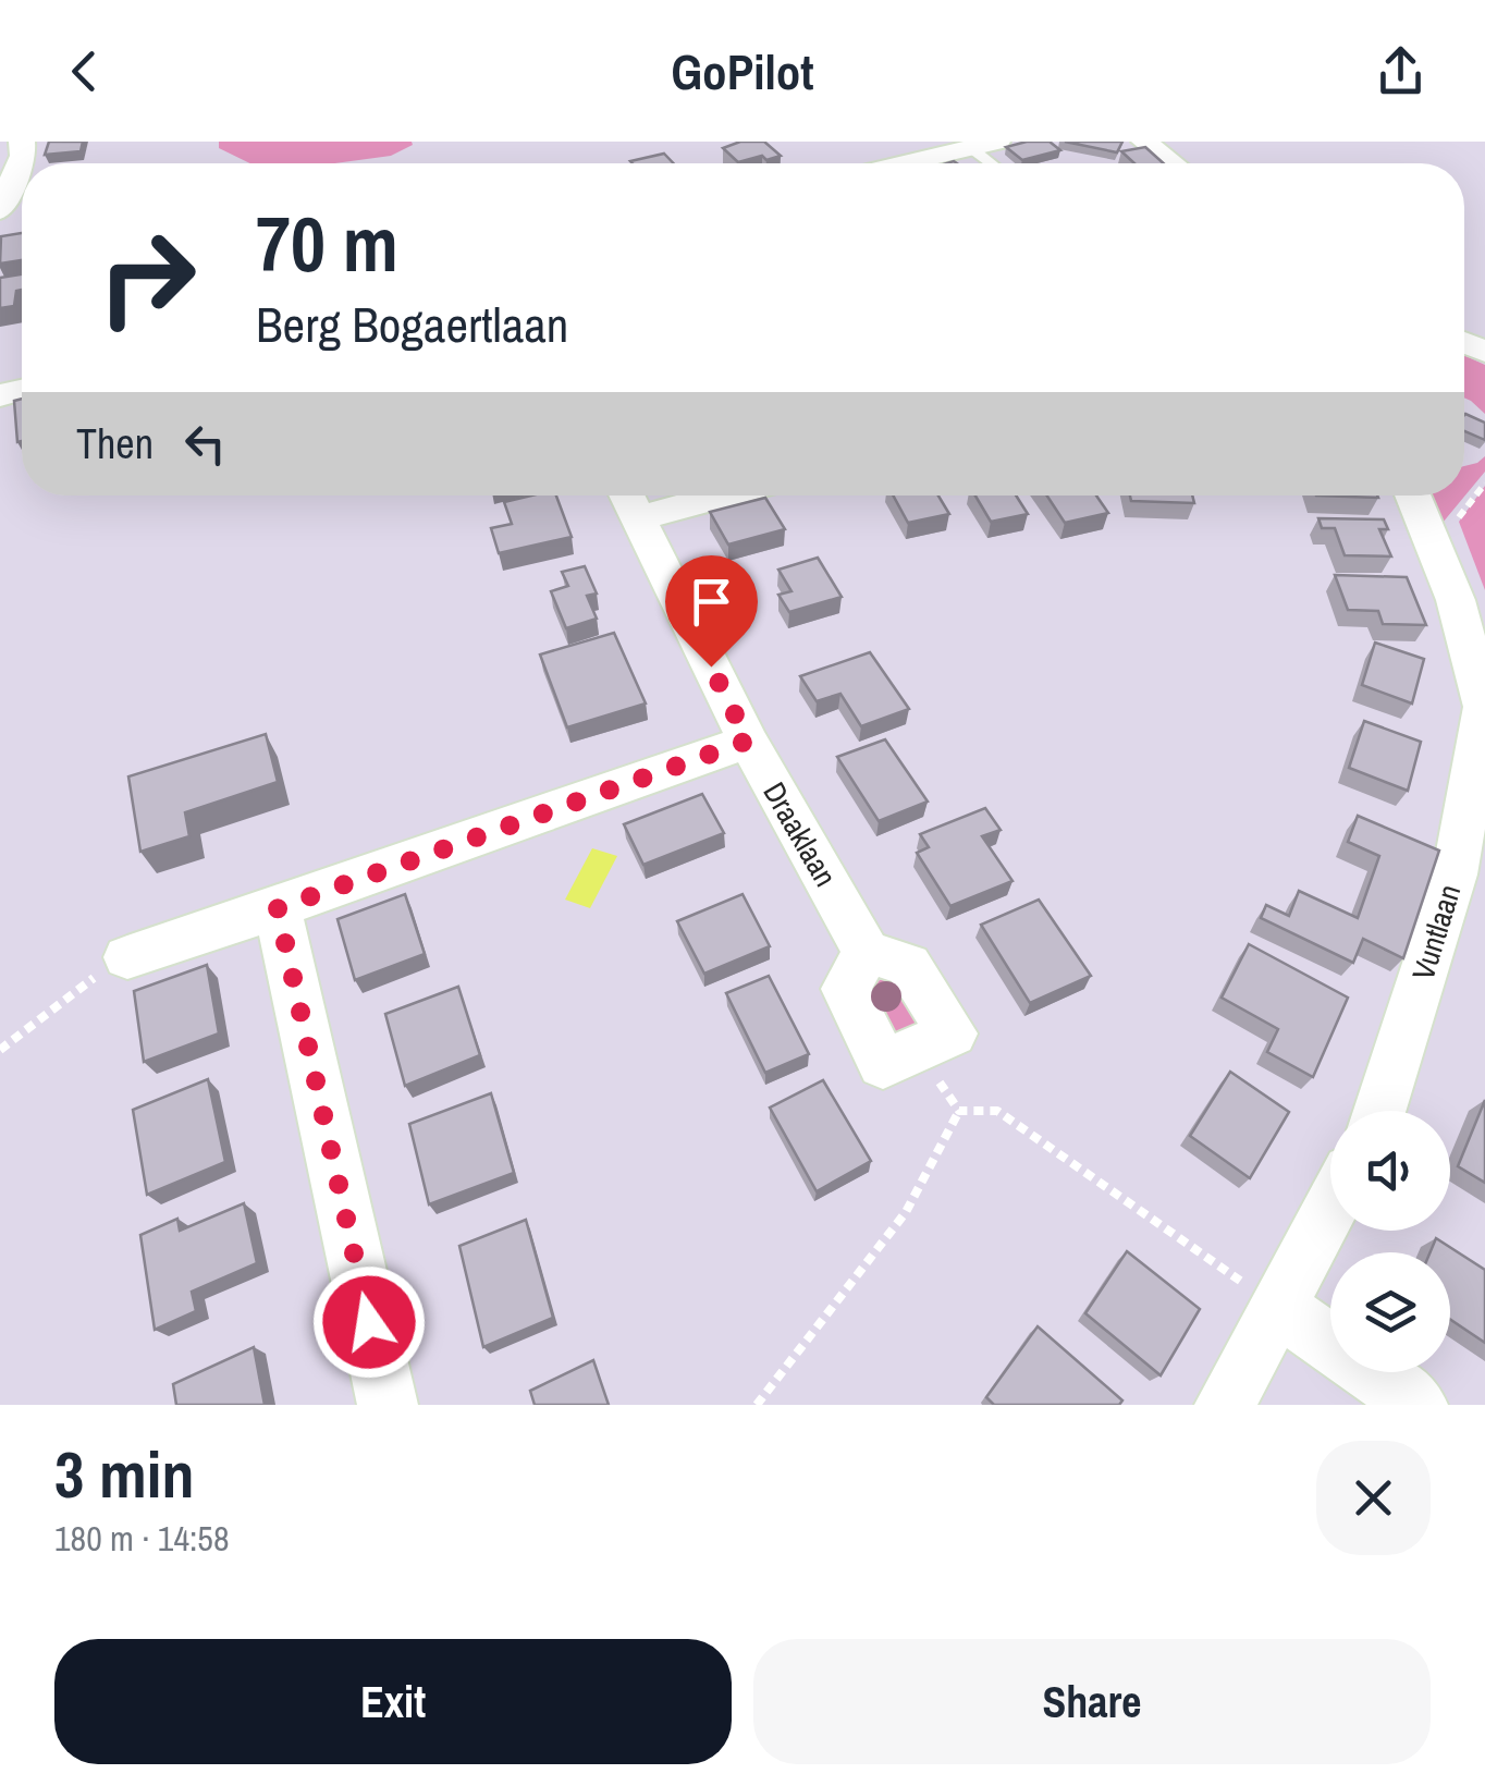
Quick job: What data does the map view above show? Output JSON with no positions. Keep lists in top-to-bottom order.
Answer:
{
  "streets": {
    "street": ["Draaklaan", "Vuntlaan"]
  },
  "page": {
    "header": "GoPilot",
    "turn": ["70 m", "Berg Bogaertlaan"],
    "then": "Then",
    "heading": ["3 min", "180 m · 14:58"],
    "buttons": ["Exit", "Share"]
  }
}
